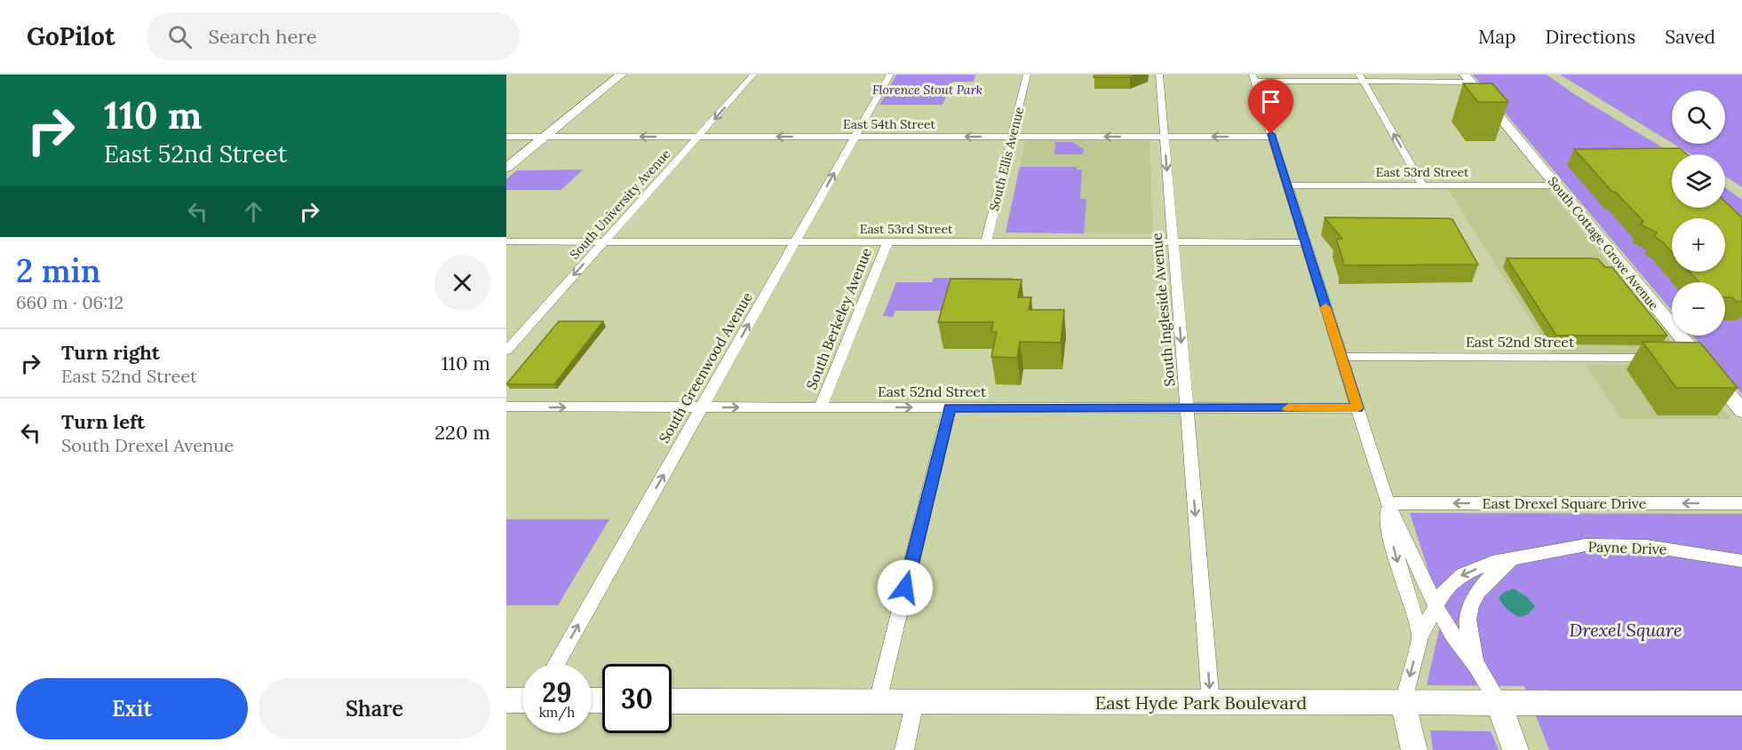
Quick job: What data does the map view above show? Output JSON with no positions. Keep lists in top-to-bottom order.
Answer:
{
  "streets": {
    "main road": ["South Cottage Grove Avenue", "East Hyde Park Boulevard"],
    "street": [
      "East 54th Street",
      "South Ellis Avenue",
      "East 53rd Street",
      "South University Avenue",
      "South Ingleside Avenue",
      "South Berkeley Avenue",
      "East 52nd Street",
      "South Greenwood Avenue",
      "East Drexel Square Drive",
      "Payne Drive"
    ]
  },
  "crossings": [
    ["East 54th Street", "South Ellis Avenue"],
    ["East 54th Street", "South University Avenue"],
    ["East 54th Street", "South Ingleside Avenue"],
    ["East 54th Street", "South Greenwood Avenue"],
    ["South Ellis Avenue", "East 53rd Street"],
    ["East 53rd Street", "South University Avenue"],
    ["East 53rd Street", "South Cottage Grove Avenue"],
    ["East 53rd Street", "South Ingleside Avenue"],
    ["East 53rd Street", "South Berkeley Avenue"],
    ["East 53rd Street", "South Greenwood Avenue"],
    ["South Ingleside Avenue", "East 52nd Street"],
    ["South Ingleside Avenue", "East Hyde Park Boulevard"],
    ["South Berkeley Avenue", "East 52nd Street"],
    ["East 52nd Street", "South Greenwood Avenue"],
    ["Payne Drive", "East Hyde Park Boulevard"]
  ],
  "one_way": [
    "East 54th Street",
    "South University Avenue",
    "South Ingleside Avenue",
    "East 52nd Street",
    "South Greenwood Avenue",
    "East Drexel Square Drive"
  ],
  "parks": ["Florence Stout Park", "Drexel Square"],
  "page": {
    "header": "GoPilot",
    "search": "Search here",
    "nav": ["Map", "Directions", "Saved"],
    "turn": ["110 m", "East 52nd Street"],
    "map_buttons": ["+", "−"],
    "heading": ["2 min", "660 m · 06:12"],
    "list": [
      {
        "name": "Turn right",
        "note": "East 52nd Street",
        "value": "110 m"
      },
      {
        "name": "Turn left",
        "note": "South Drexel Avenue",
        "value": "220 m"
      }
    ],
    "speed": "29 km/h",
    "limit": "30",
    "buttons": ["Exit", "Share"]
  }
}
